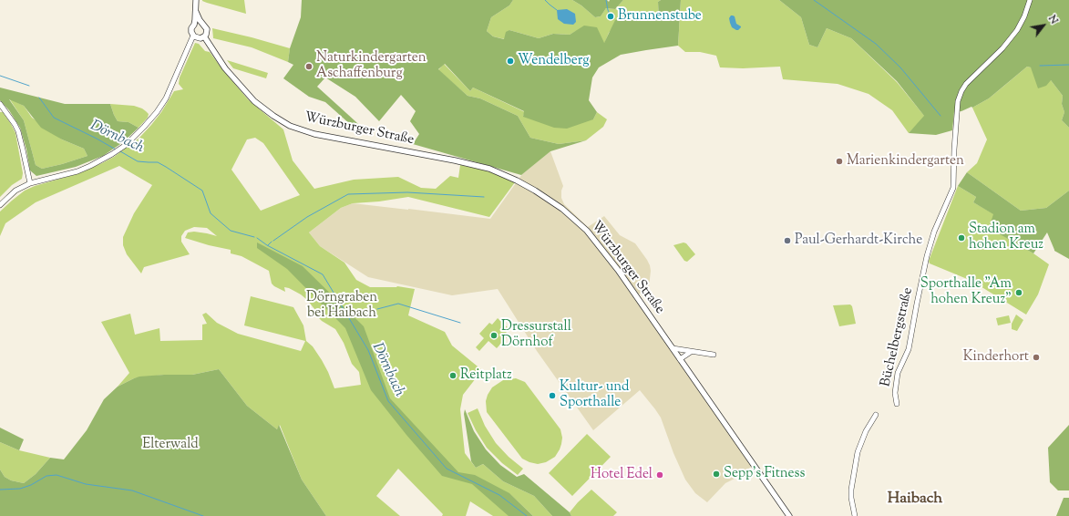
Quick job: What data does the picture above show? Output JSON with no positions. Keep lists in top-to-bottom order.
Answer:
{
  "streets": {
    "main road": ["Würzburger Straße"],
    "street": ["Büchelbergstraße"]
  },
  "districts": ["Haibach"],
  "water": ["Dörnbach"],
  "parks": ["Dörngraben bei Haibach", "Elterwald"],
  "places": [
    "Brunnenstube",
    "Wendelberg",
    "Naturkindergarten Aschaffenburg",
    "Marienkindergarten",
    "Stadion am hohen Kreuz",
    "Paul-Gerhardt-Kirche",
    "Sporthalle \"Am hohen Kreuz\"",
    "Dressurstall Dörnhof",
    "Kinderhort",
    "Reitplatz",
    "Kultur- und Sporthalle",
    "Sepp's Fitness",
    "Hotel Edel"
  ],
  "north": "top right"
}
